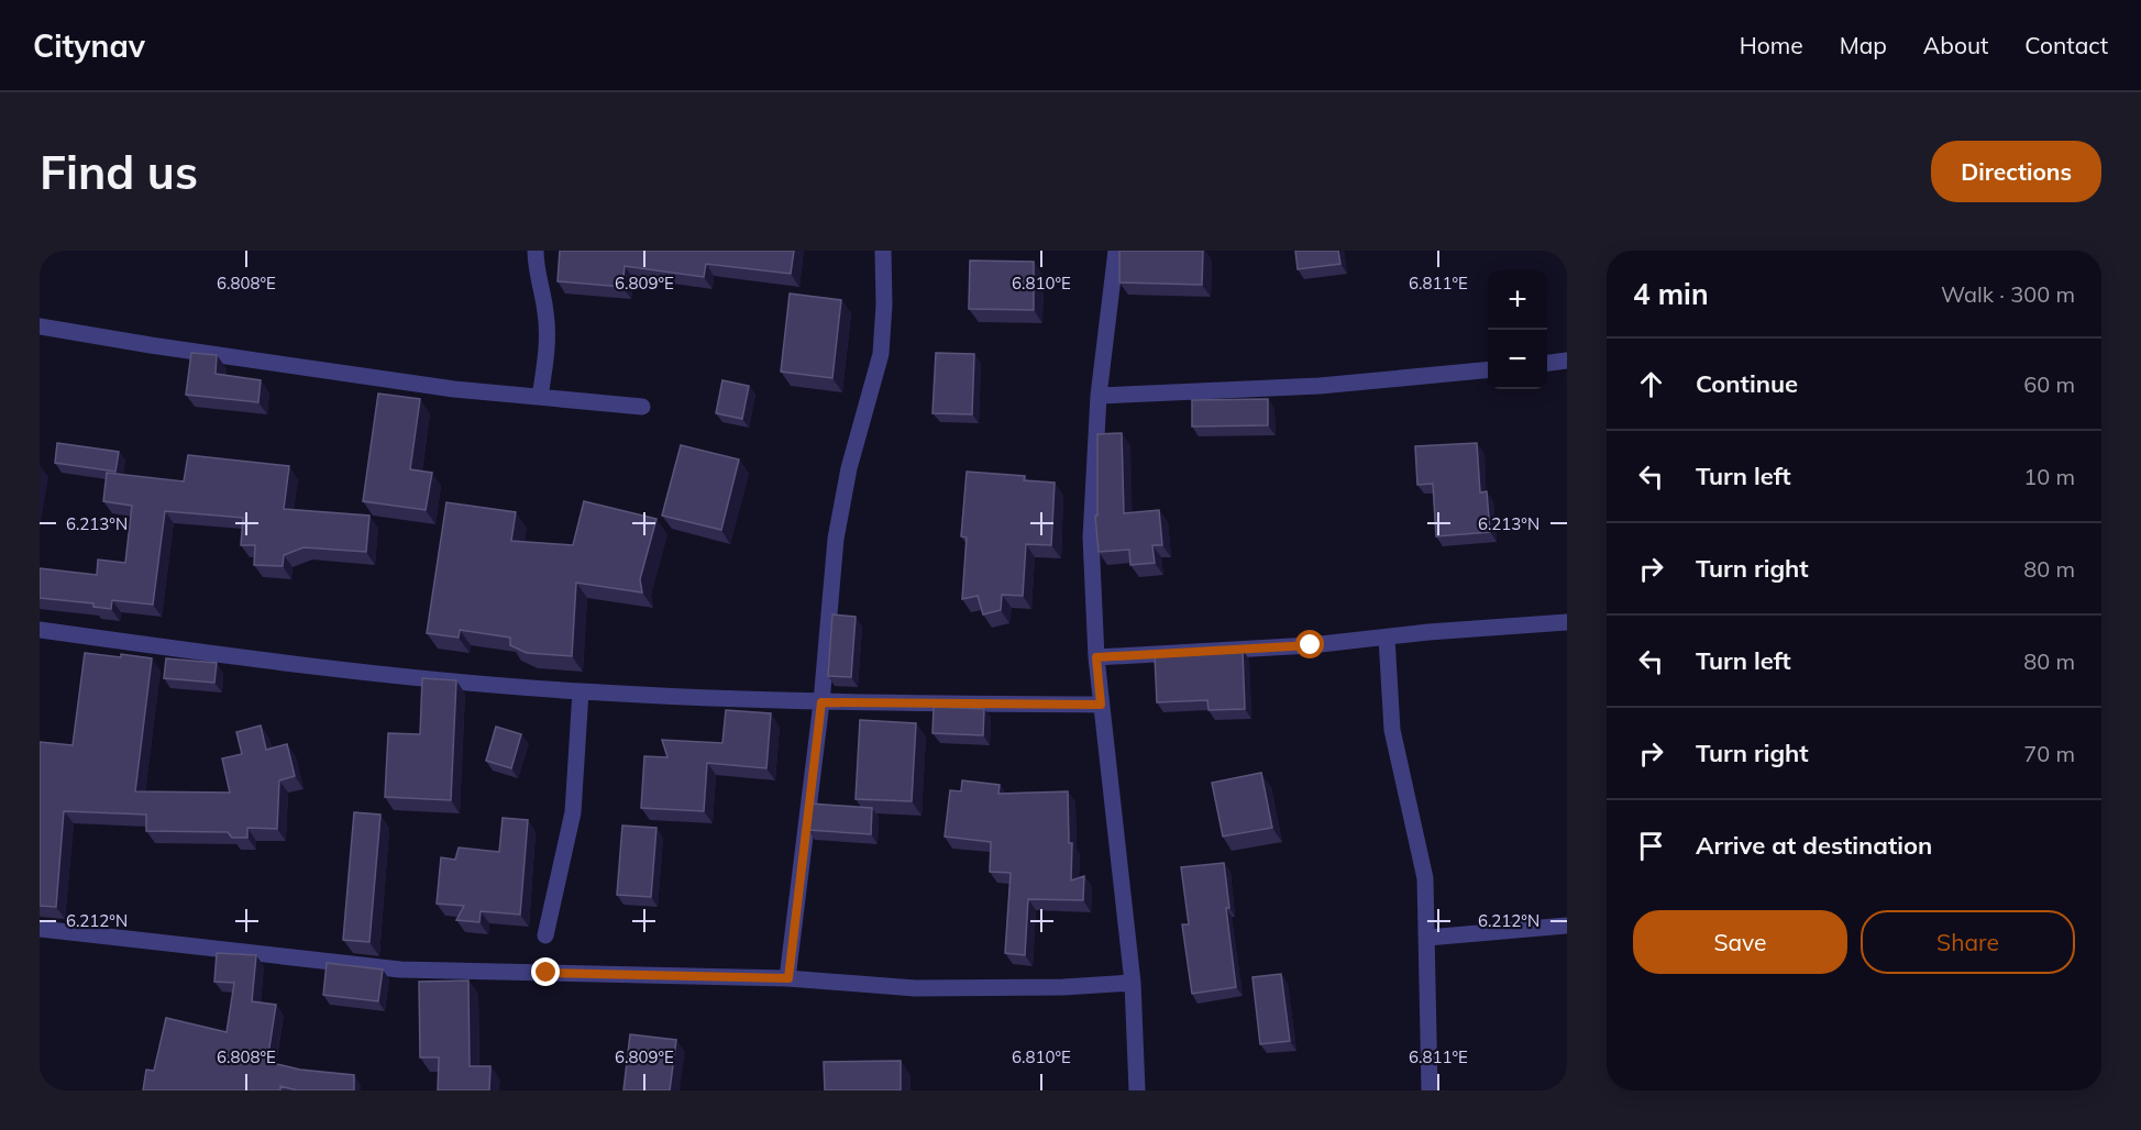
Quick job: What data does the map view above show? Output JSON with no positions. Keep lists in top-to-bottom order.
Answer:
{
  "page": {
    "header": "Citynav",
    "nav": [
      "Home",
      "Map",
      "About",
      "Contact"
    ],
    "buttons": [
      "Directions",
      ["Save", "Share"]
    ],
    "title": "Find us",
    "heading": ["4 min", "Walk · 300 m"],
    "map_buttons": ["+", "−"],
    "list": [
      ["Continue", "60 m"],
      ["Turn left", "10 m"],
      ["Turn right", "80 m"],
      ["Turn left", "80 m"],
      ["Turn right", "70 m"],
      "Arrive at destination"
    ]
  },
  "coordinates": [
    "6.808°E",
    "6.809°E",
    "6.810°E",
    "6.811°E",
    "6.213°N",
    "6.212°N"
  ]
}
